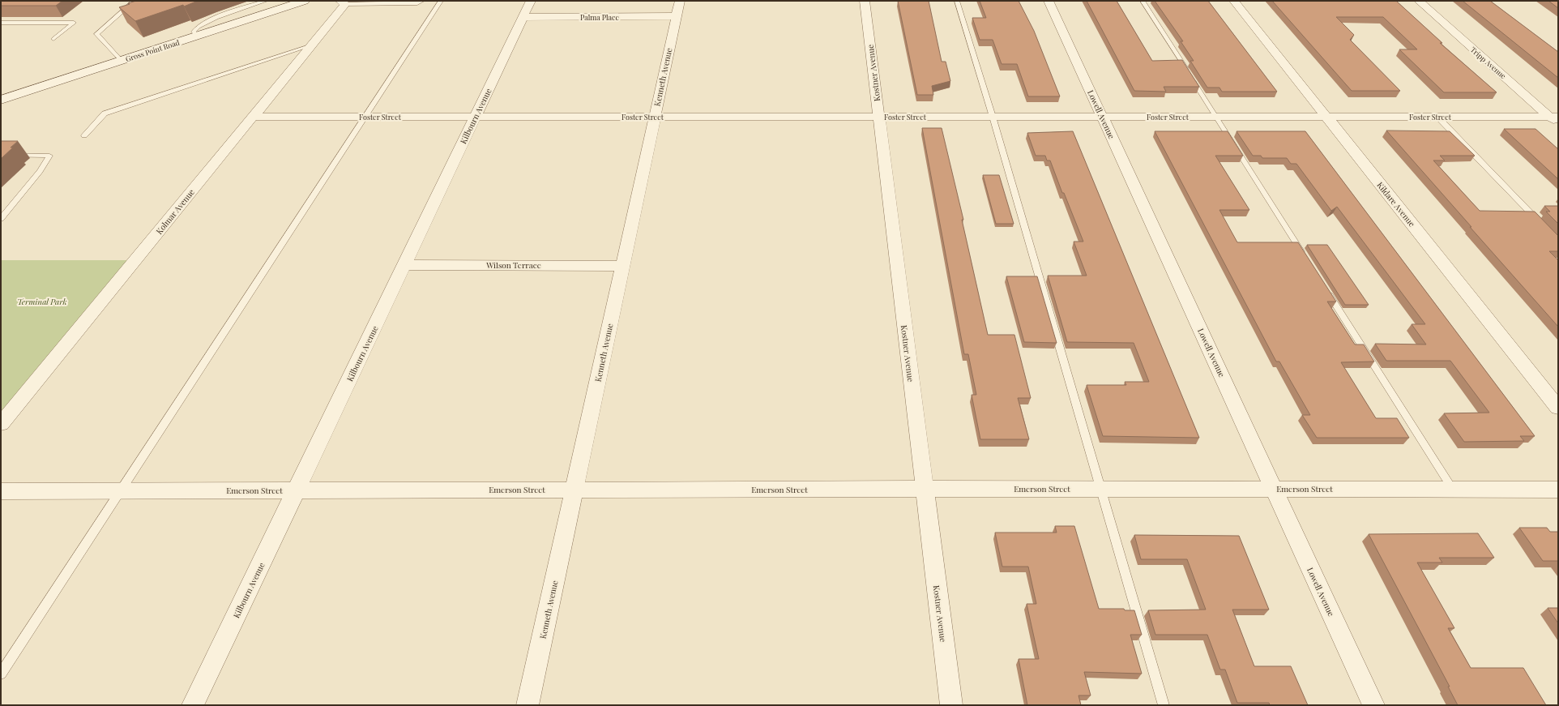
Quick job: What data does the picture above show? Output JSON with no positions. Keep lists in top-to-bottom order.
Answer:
{
  "streets": {
    "main road": ["Gross Point Road"],
    "street": [
      "Palma Place",
      "Tripp Avenue",
      "Kostner Avenue",
      "Kenneth Avenue",
      "Lowell Avenue",
      "Kilbourn Avenue",
      "Foster Street",
      "Kildare Avenue",
      "Kolmar Avenue",
      "Wilson Terrace",
      "Emerson Street"
    ]
  },
  "crossings": [
    ["Palma Place", "Kenneth Avenue"],
    ["Palma Place", "Kilbourn Avenue"],
    ["Tripp Avenue", "Foster Street"],
    ["Kostner Avenue", "Foster Street"],
    ["Kostner Avenue", "Emerson Street"],
    ["Kenneth Avenue", "Foster Street"],
    ["Kenneth Avenue", "Wilson Terrace"],
    ["Kenneth Avenue", "Emerson Street"],
    ["Lowell Avenue", "Foster Street"],
    ["Lowell Avenue", "Emerson Street"],
    ["Kilbourn Avenue", "Foster Street"],
    ["Kilbourn Avenue", "Wilson Terrace"],
    ["Kilbourn Avenue", "Emerson Street"],
    ["Foster Street", "Kildare Avenue"],
    ["Foster Street", "Kolmar Avenue"]
  ],
  "parks": ["Terminal Park"]
}
